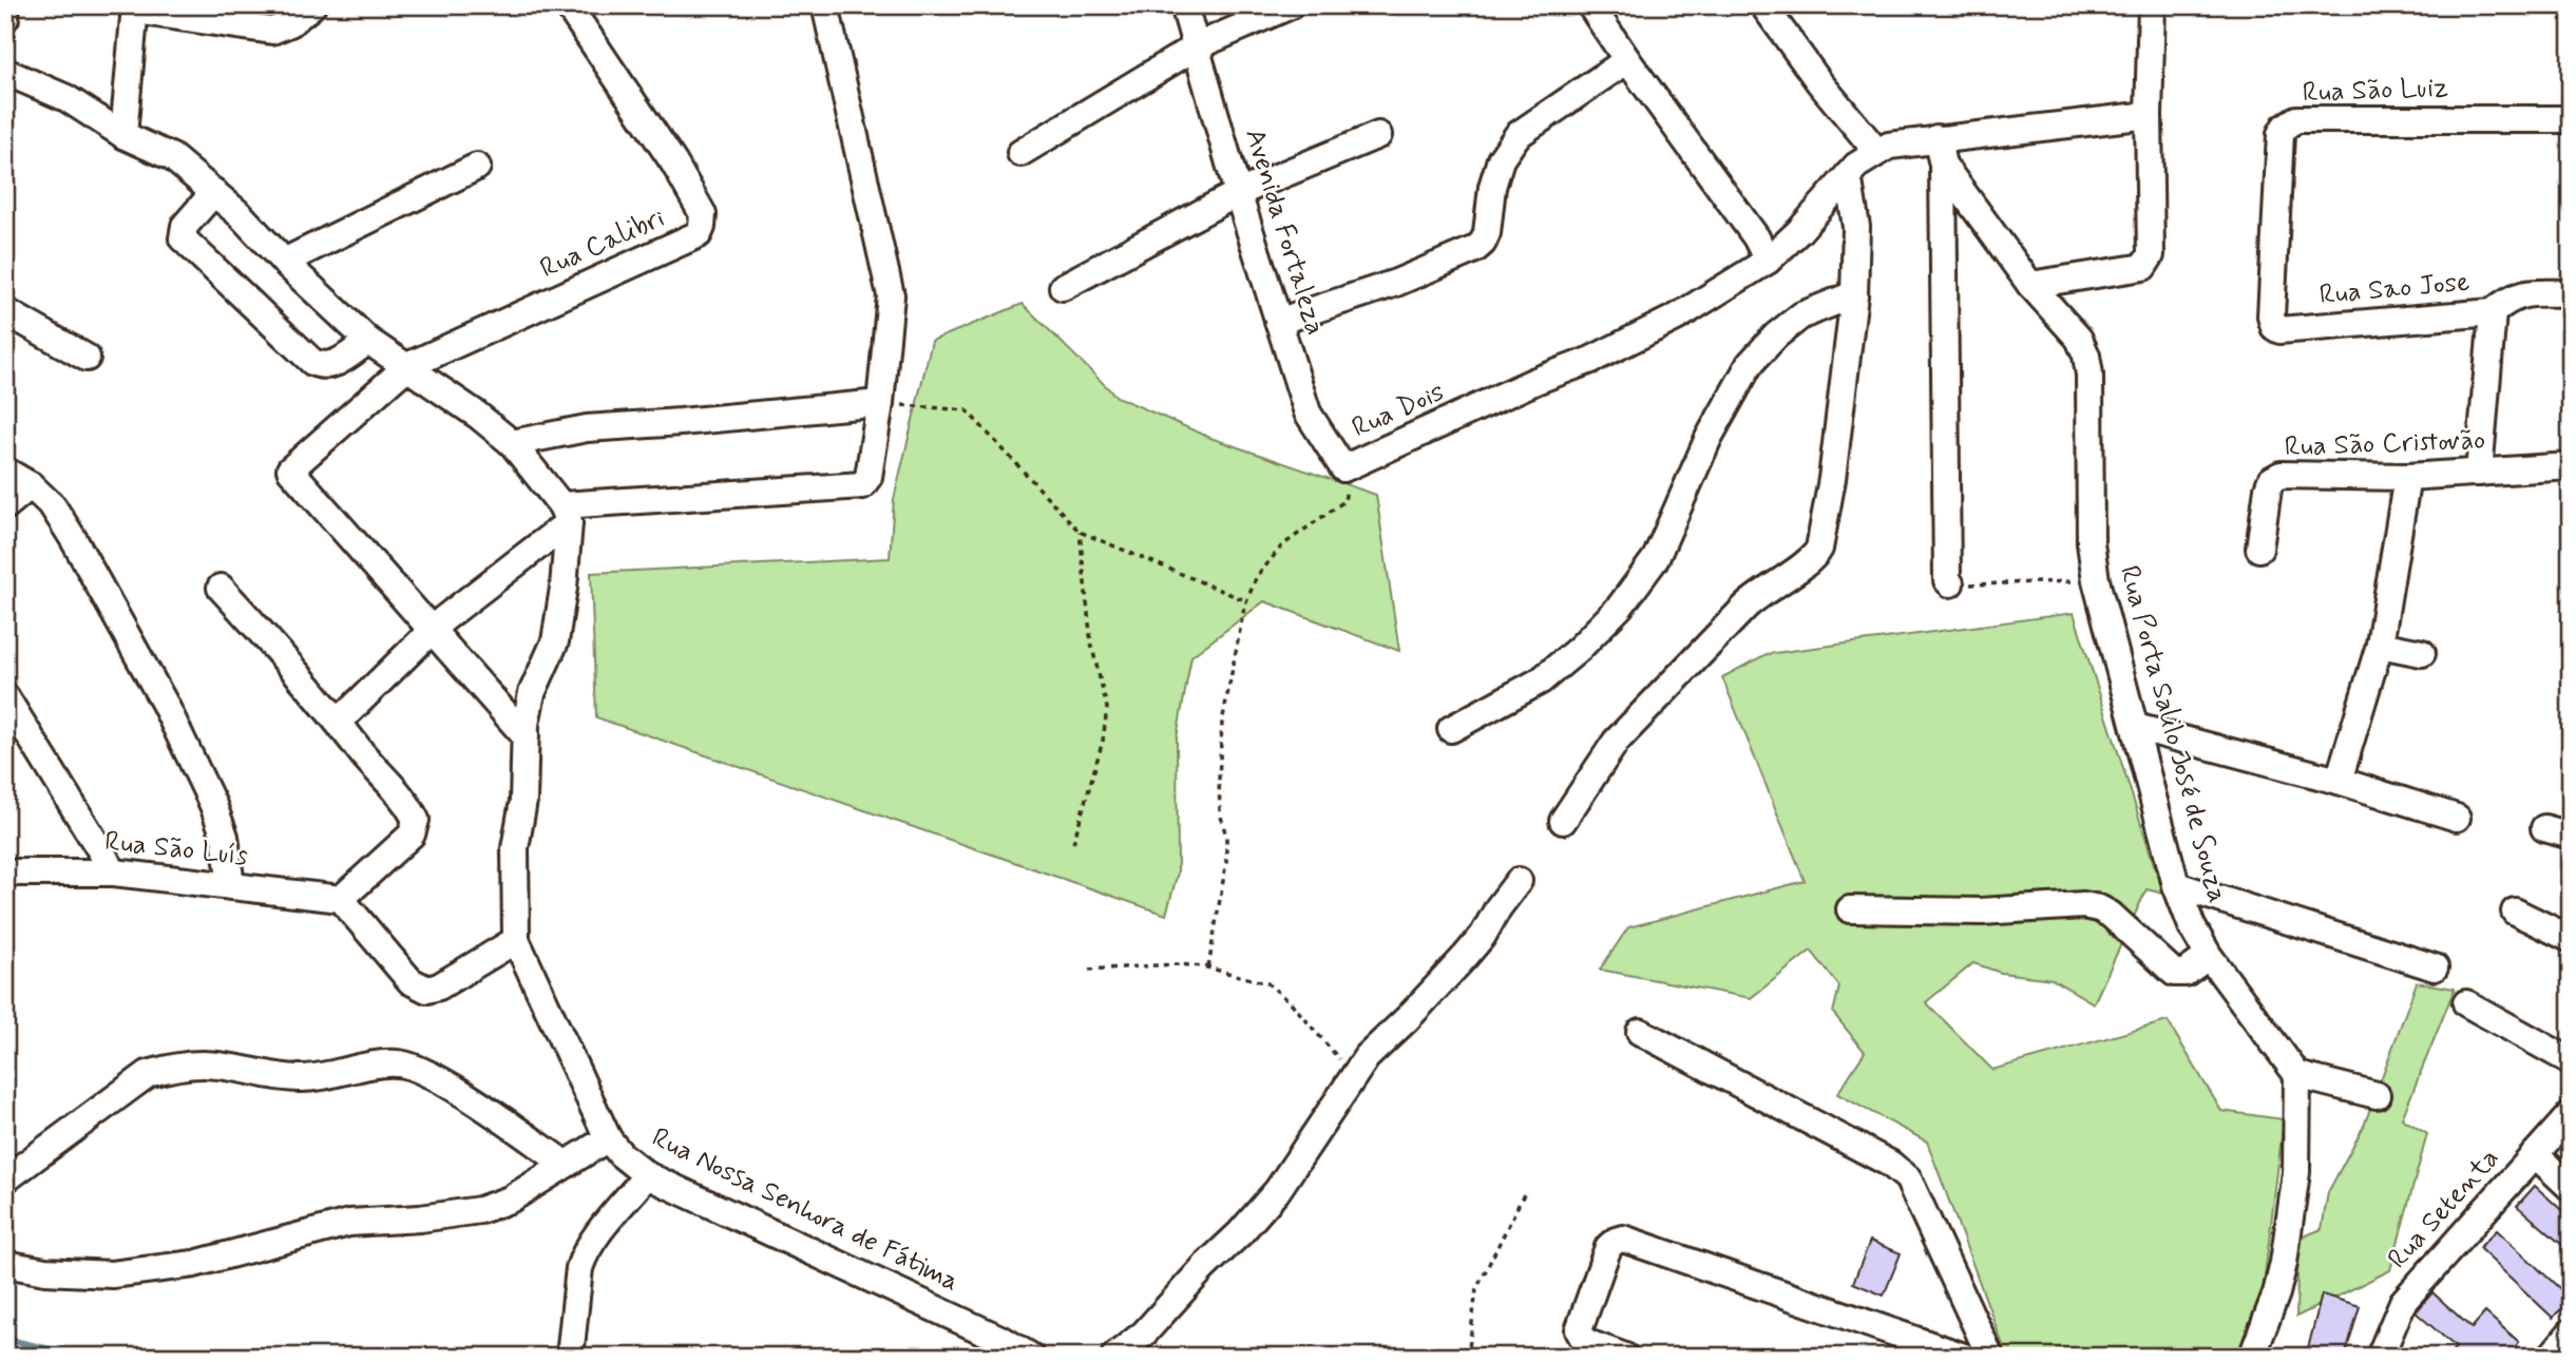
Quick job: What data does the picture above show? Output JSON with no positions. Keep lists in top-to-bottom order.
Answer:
{
  "streets": {
    "street": [
      "Rua São Luiz",
      "Avenida Fortaleza",
      "Rua Calibri",
      "Rua Sao Jose",
      "Rua Dois",
      "Rua São Cristovão",
      "Rua Porta Salilo José de Souza",
      "Rua São Luís",
      "Rua Setenta",
      "Rua Nossa Senhora de Fátima"
    ]
  },
  "crossings": [
    ["Rua São Luiz", "Rua Sao Jose"],
    ["Avenida Fortaleza", "Rua Dois"]
  ]
}
